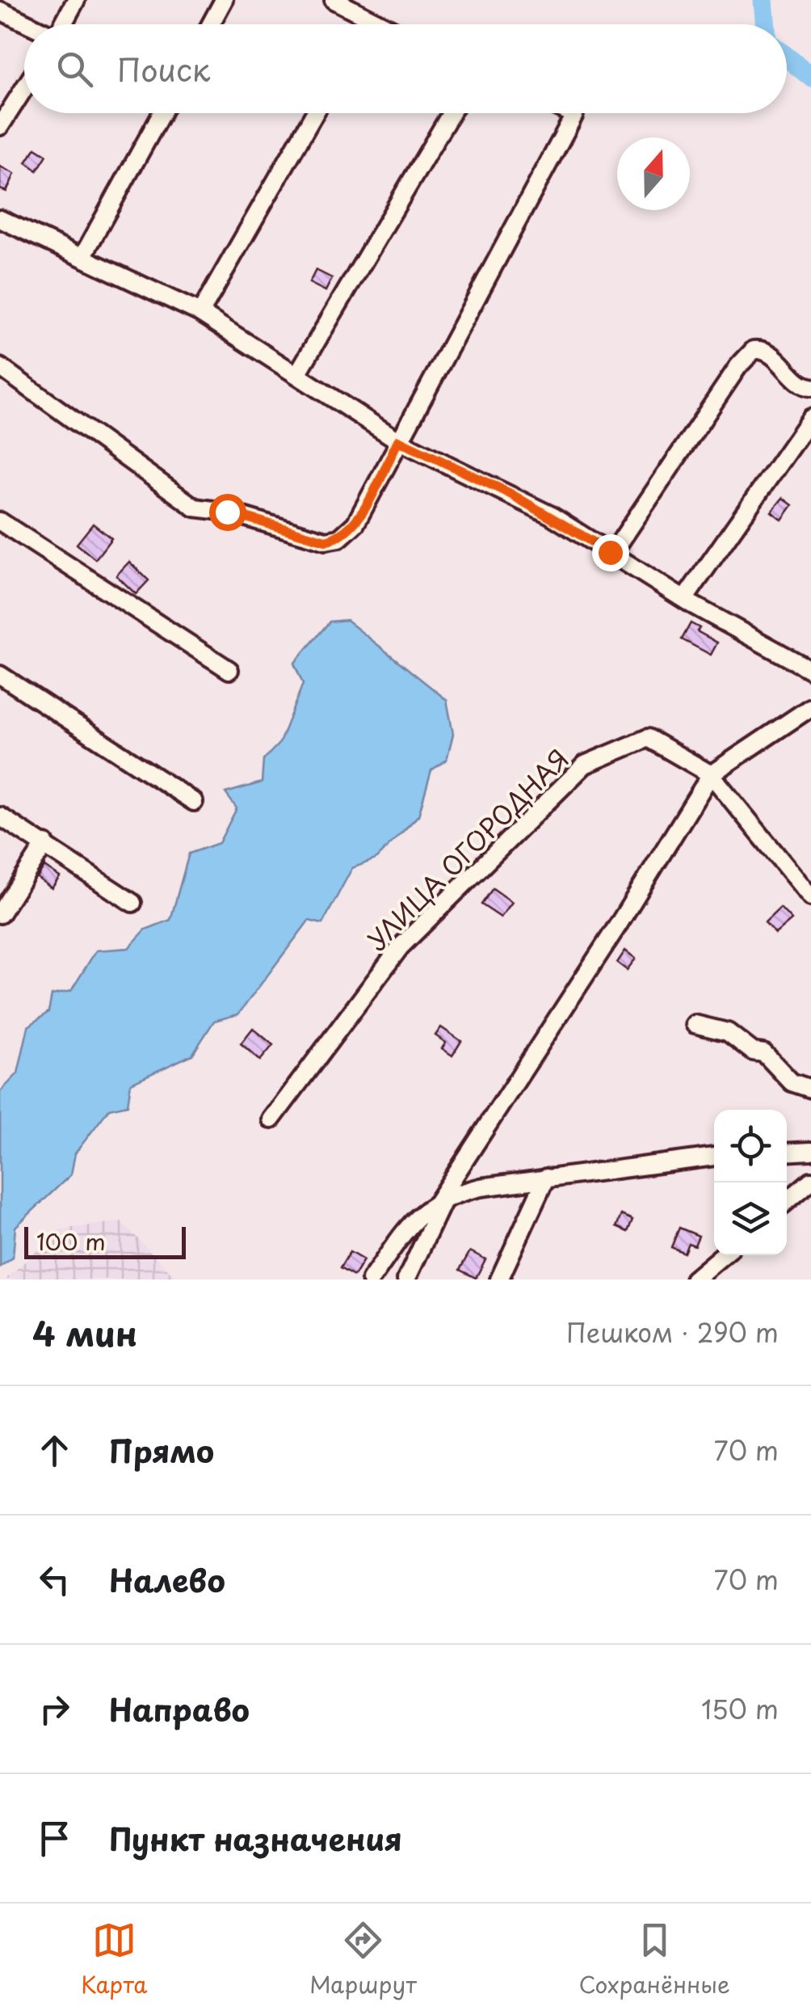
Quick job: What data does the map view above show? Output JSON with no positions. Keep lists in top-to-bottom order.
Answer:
{
  "streets": {
    "street": ["УЛИЦА ОГОРОДНАЯ"]
  },
  "scale_bar": "100 m",
  "north": "top",
  "page": {
    "search": "Поиск",
    "scale": "100 m",
    "heading": ["4 мин", "Пешком · 290 m"],
    "list": [
      ["Прямо", "70 m"],
      ["Налево", "70 m"],
      ["Направо", "150 m"],
      "Пункт назначения"
    ],
    "nav": ["Карта", "Маршрут", "Сохранённые"]
  }
}
